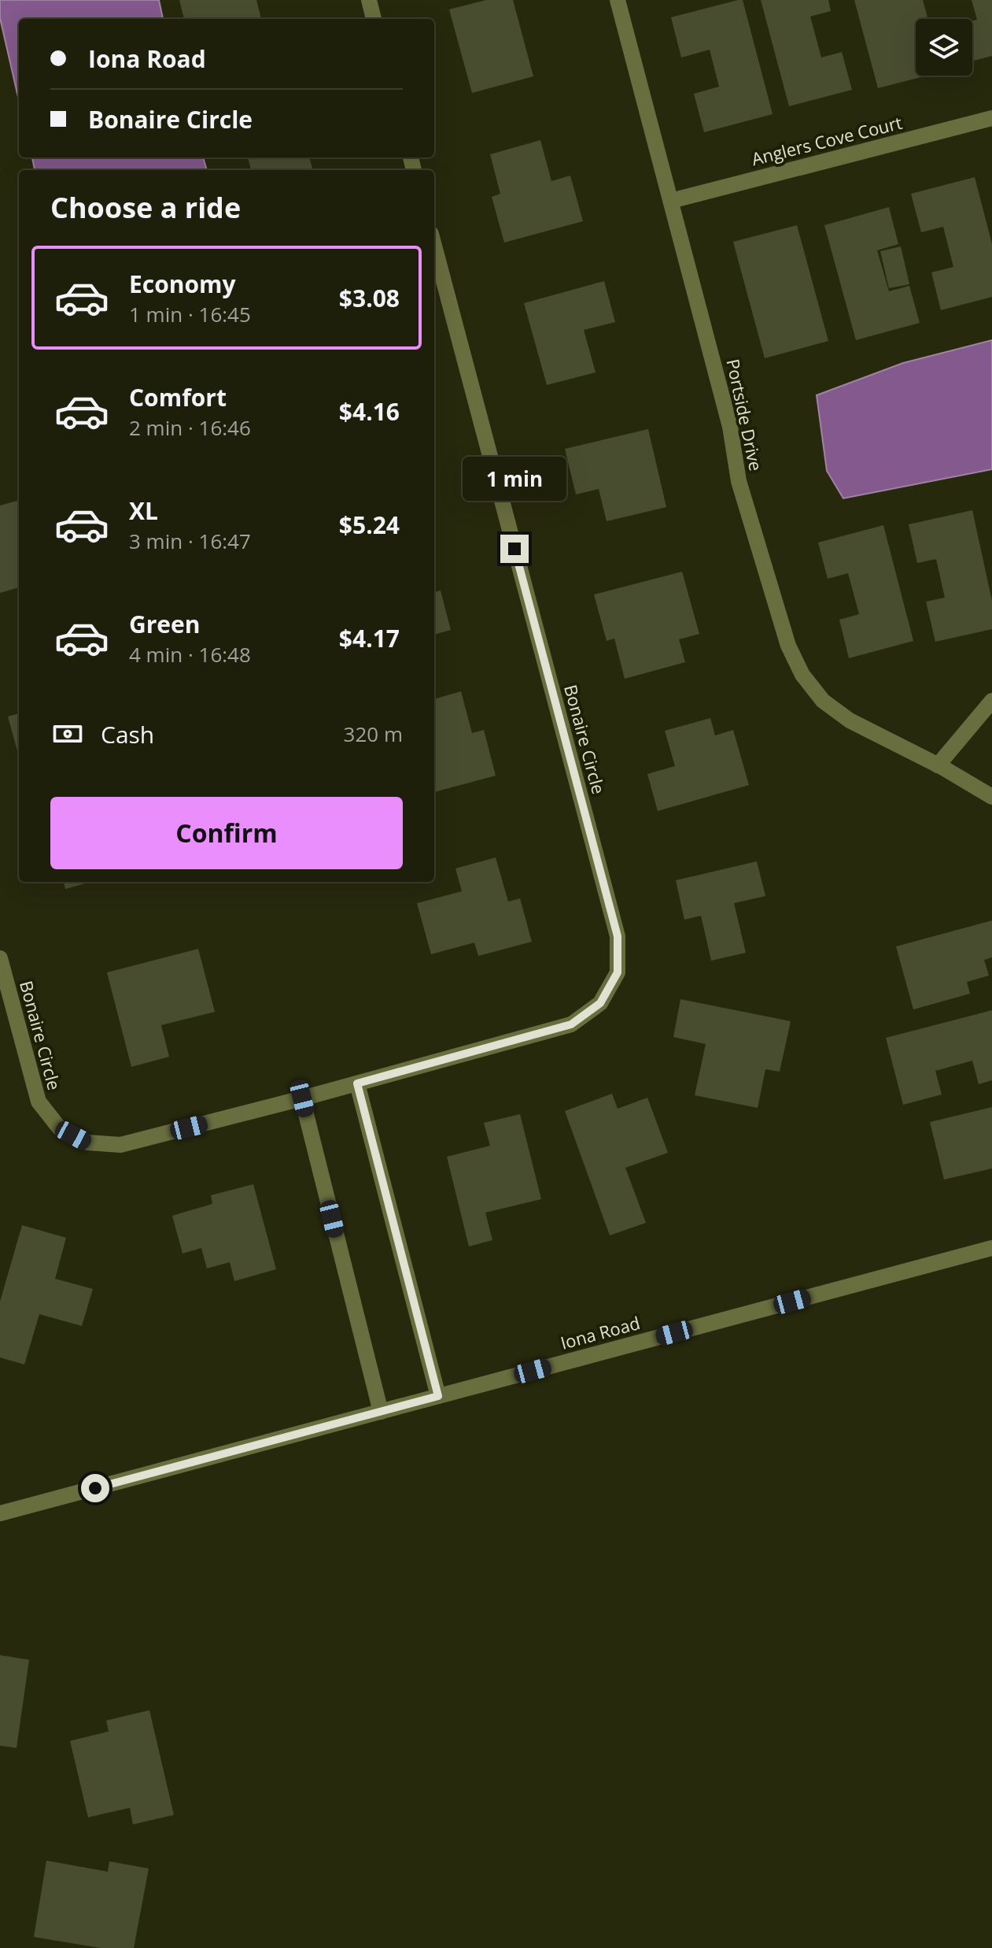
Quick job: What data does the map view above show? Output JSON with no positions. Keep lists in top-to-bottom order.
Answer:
{
  "streets": {
    "street": [
      "Anglers Cove Court",
      "Portside Drive",
      "Bonaire Circle",
      "Iona Road"
    ]
  },
  "crossings": [
    ["Anglers Cove Court", "Portside Drive"]
  ],
  "page": {
    "banner": ["Iona Road", "Bonaire Circle"],
    "heading": "Choose a ride",
    "list": [
      {
        "name": "Economy",
        "note": "1 min · 16:45",
        "value": "$3.08"
      },
      {
        "name": "Comfort",
        "note": "2 min · 16:46",
        "value": "$4.16"
      },
      {
        "name": "XL",
        "note": "3 min · 16:47",
        "value": "$5.24"
      },
      {
        "name": "Green",
        "note": "4 min · 16:48",
        "value": "$4.17"
      }
    ],
    "bubble": "1 min",
    "pay": ["Cash", "320 m"],
    "buttons": "Confirm"
  }
}
